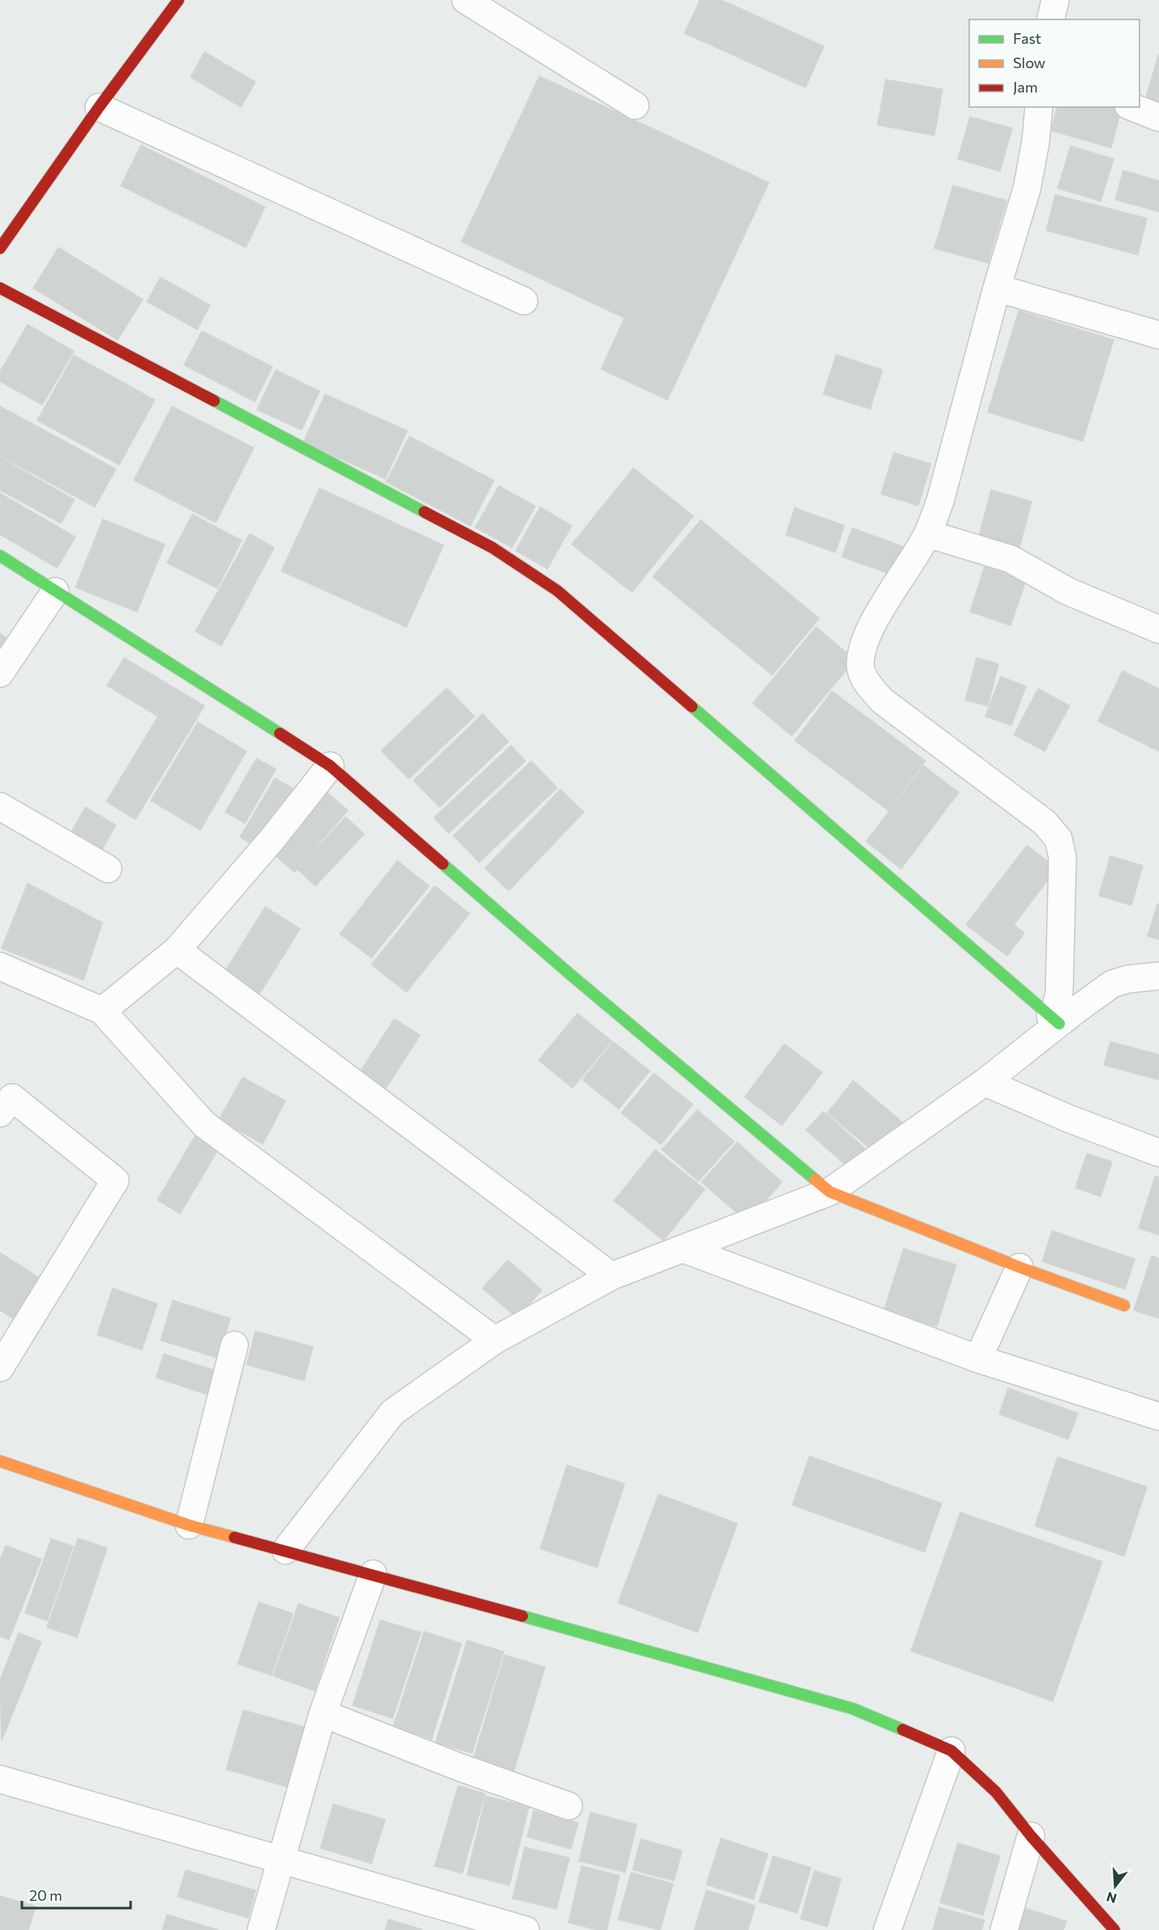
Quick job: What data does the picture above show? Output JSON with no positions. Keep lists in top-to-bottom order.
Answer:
{
  "legend": ["Fast", "Slow", "Jam"],
  "scale_bar": "20 m",
  "north": "bottom"
}
